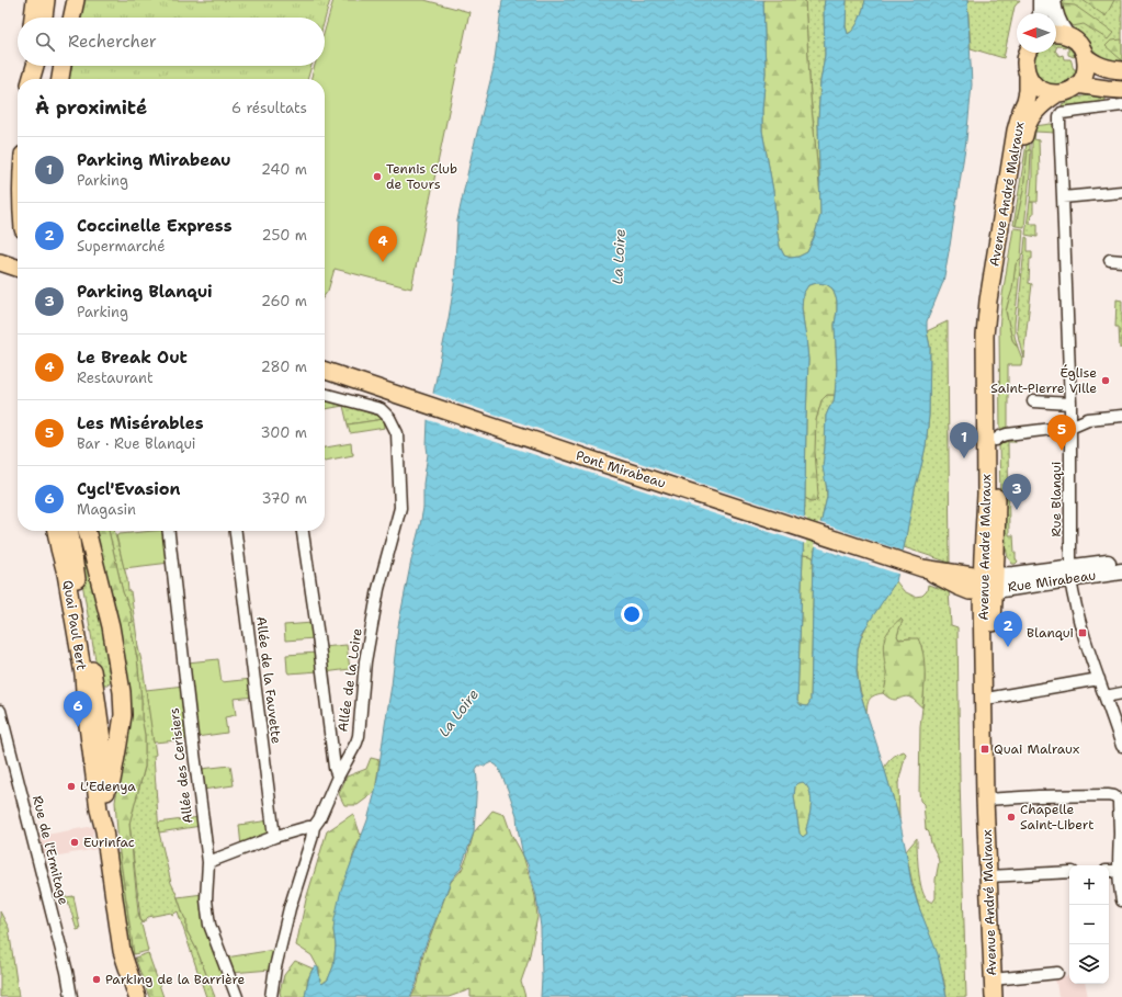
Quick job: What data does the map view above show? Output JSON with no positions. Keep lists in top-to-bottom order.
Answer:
{
  "streets": {
    "main road": [
      "Avenue André Malraux",
      "Pont Mirabeau",
      "Rue Mirabeau",
      "Quai Paul Bert"
    ],
    "street": [
      "Rue Blanqui",
      "Allée de la Fauvette",
      "Allée de la Loire",
      "Allée des Cerisiers",
      "Rue de l'Ermitage"
    ]
  },
  "crossings": [
    ["Avenue André Malraux", "Pont Mirabeau"],
    ["Avenue André Malraux", "Rue Mirabeau"],
    ["Pont Mirabeau", "Rue Mirabeau"],
    ["Rue Blanqui", "Rue Mirabeau"]
  ],
  "water": ["La Loire"],
  "places": {
    "other": [
      "Tennis Club de Tours",
      "Église Saint-Pierre Ville",
      "L'Edenya",
      "Chapelle Saint-Libert",
      "Eurinfac",
      "Parking de la Barrière"
    ],
    "transit": ["Blanqui", "Quai Malraux"]
  },
  "north": "left",
  "page": {
    "search": "Rechercher",
    "heading": ["À proximité", "6 résultats"],
    "list": [
      {
        "mark": "1",
        "name": "Parking Mirabeau",
        "note": "Parking",
        "value": "240 m"
      },
      {
        "mark": "2",
        "name": "Coccinelle Express",
        "note": "Supermarché",
        "value": "250 m"
      },
      {
        "mark": "3",
        "name": "Parking Blanqui",
        "note": "Parking",
        "value": "260 m"
      },
      {
        "mark": "4",
        "name": "Le Break Out",
        "note": "Restaurant",
        "value": "280 m"
      },
      {
        "mark": "5",
        "name": "Les Misérables",
        "note": "Bar · Rue Blanqui",
        "value": "300 m"
      },
      {
        "mark": "6",
        "name": "Cycl'Evasion",
        "note": "Magasin",
        "value": "370 m"
      }
    ],
    "pins": [
      "4",
      "5",
      "1",
      "3",
      "2",
      "6"
    ],
    "map_buttons": ["+", "−"]
  }
}
